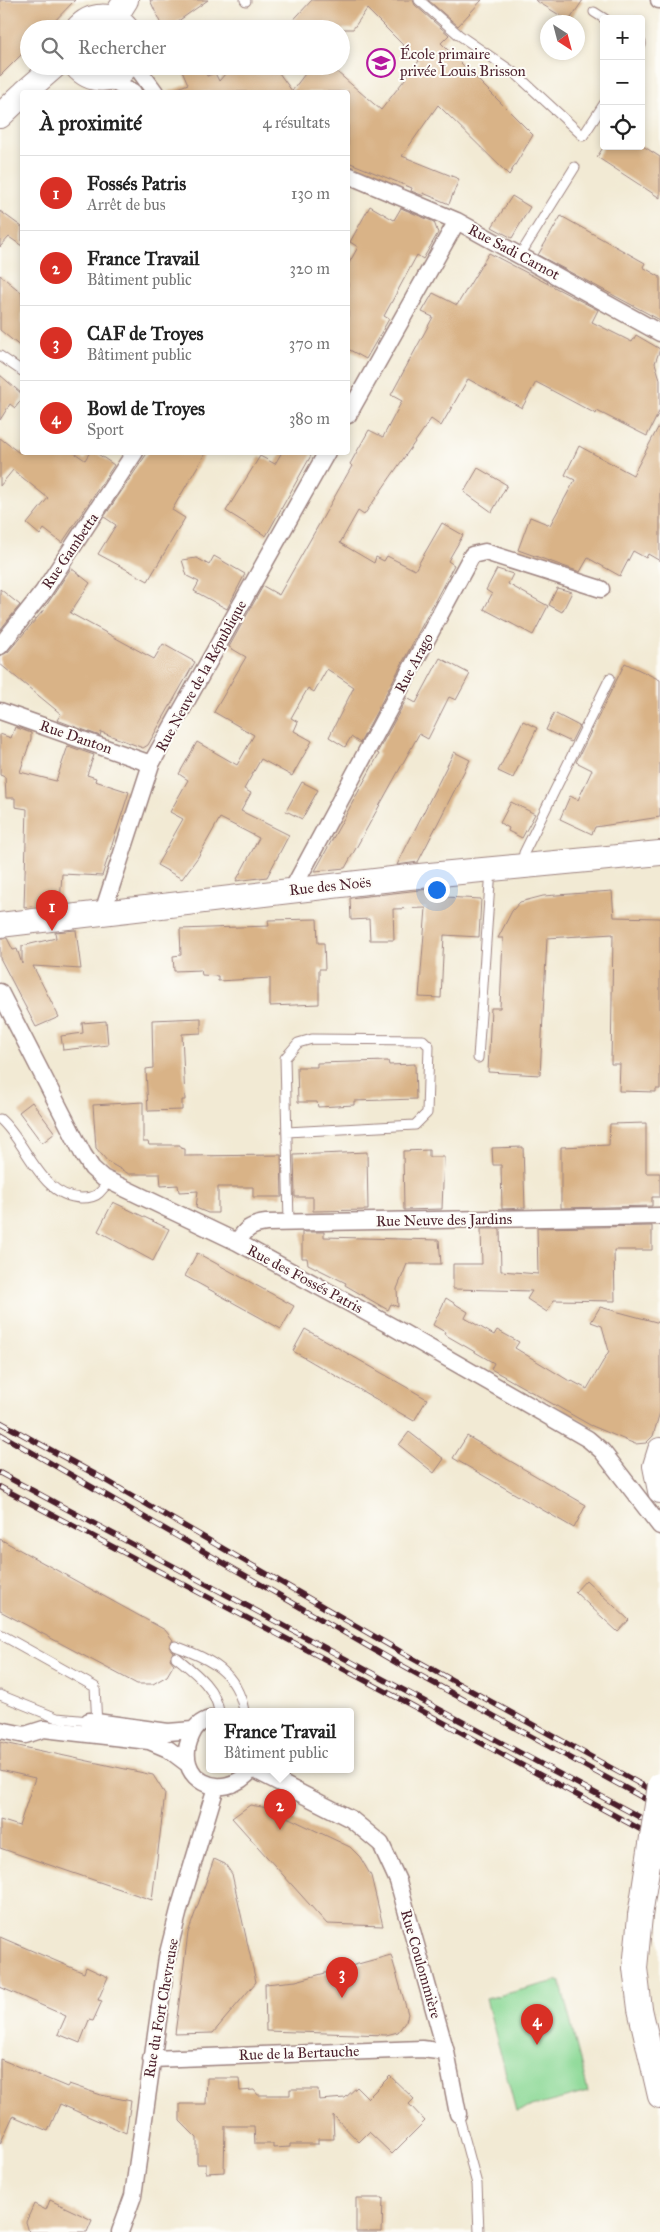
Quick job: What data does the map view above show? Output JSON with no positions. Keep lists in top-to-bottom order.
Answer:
{
  "streets": {
    "street": [
      "Rue Sadi Carnot",
      "Rue Gambetta",
      "Rue Arago",
      "Rue Neuve de la République",
      "Rue Danton",
      "Rue des Noës",
      "Rue Neuve des Jardins",
      "Rue des Fossés Patris",
      "Rue Coulommière",
      "Rue du Fort Chevreuse",
      "Rue de la Bertauche"
    ]
  },
  "crossings": [
    ["Rue Arago", "Rue des Noës"],
    ["Rue Neuve de la République", "Rue Danton"],
    ["Rue Neuve de la République", "Rue des Noës"],
    ["Rue Neuve des Jardins", "Rue des Fossés Patris"],
    ["Rue Coulommière", "Rue de la Bertauche"],
    ["Rue du Fort Chevreuse", "Rue de la Bertauche"]
  ],
  "places": {
    "school or university": ["École primaire privée Louis Brisson"]
  },
  "north": "bottom right",
  "page": {
    "map_buttons": ["+", "−"],
    "search": "Rechercher",
    "heading": ["À proximité", "4 résultats"],
    "list": [
      {
        "mark": "1",
        "name": "Fossés Patris",
        "note": "Arrêt de bus",
        "value": "130 m"
      },
      {
        "mark": "2",
        "name": "France Travail",
        "note": "Bâtiment public",
        "value": "320 m"
      },
      {
        "mark": "3",
        "name": "CAF de Troyes",
        "note": "Bâtiment public",
        "value": "370 m"
      },
      {
        "mark": "4",
        "name": "Bowl de Troyes",
        "note": "Sport",
        "value": "380 m"
      }
    ],
    "pins": [
      "1",
      "2",
      "3",
      "4"
    ],
    "popup": ["France Travail", "Bâtiment public"]
  }
}
